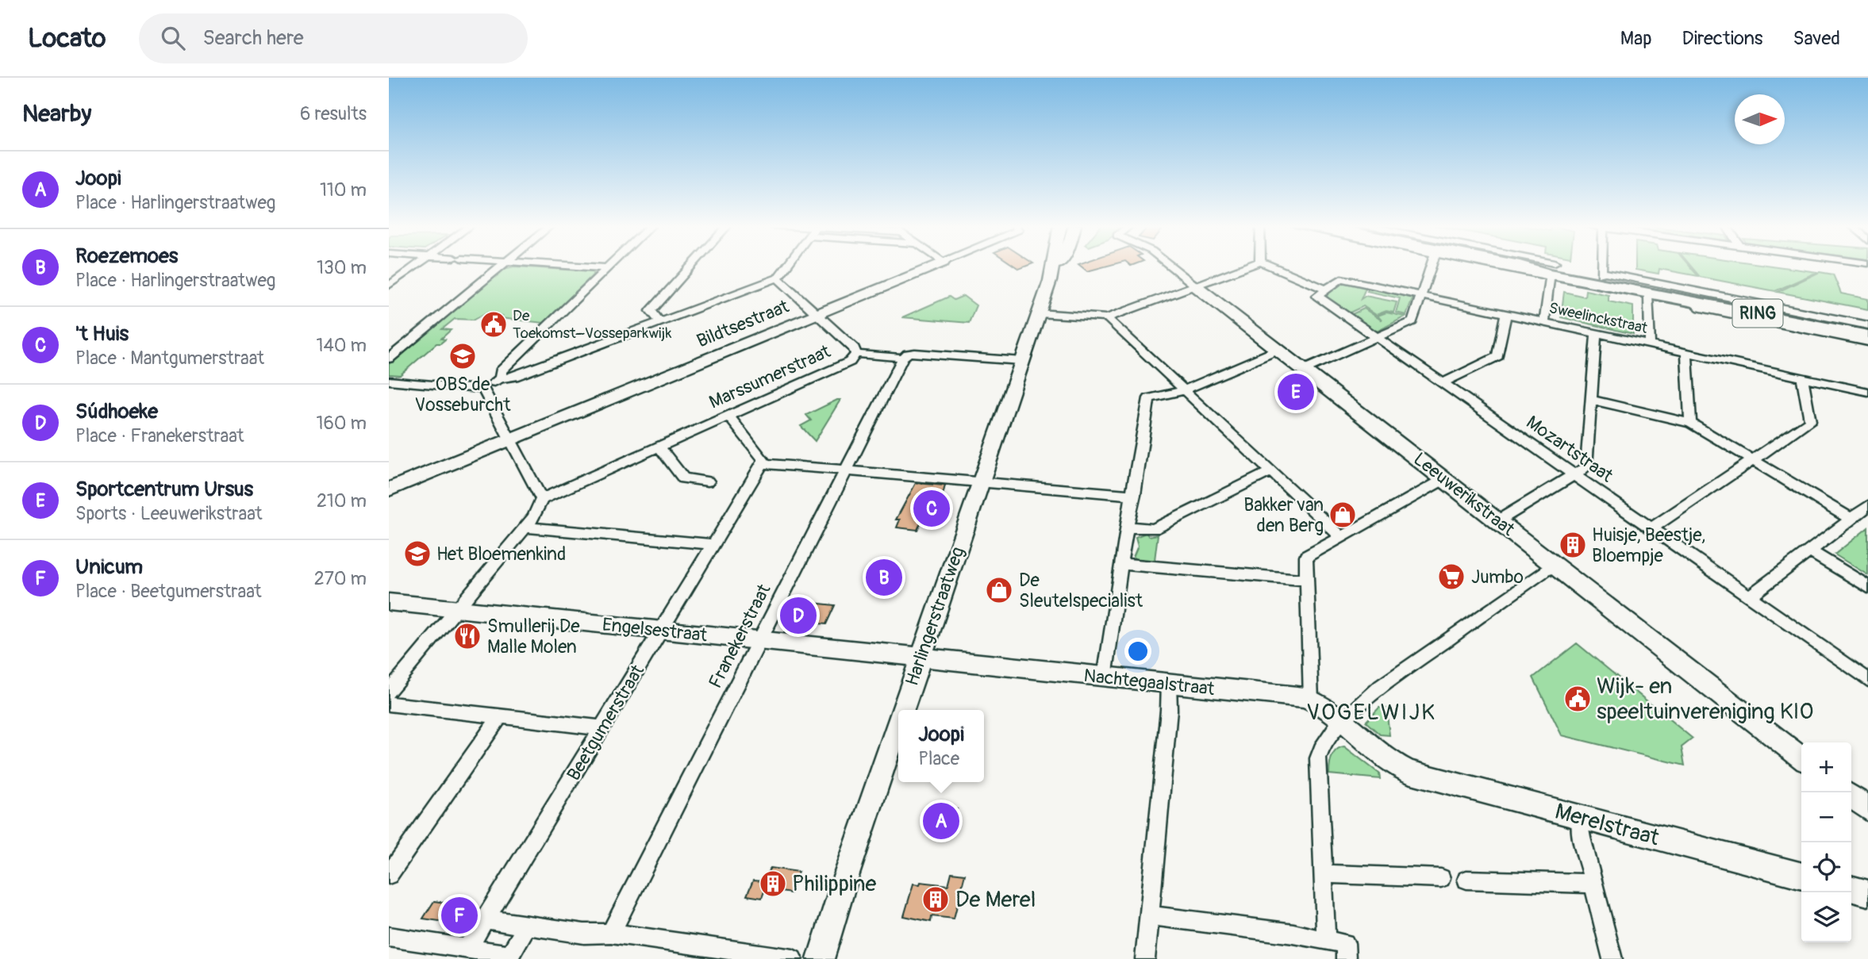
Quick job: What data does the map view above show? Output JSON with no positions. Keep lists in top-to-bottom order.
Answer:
{
  "streets": {
    "main road": ["RING"],
    "street": [
      "Sweelinckstraat",
      "Bildtsestraat",
      "Marssumerstraat",
      "Mozartstraat",
      "Leeuwerikstraat",
      "Harlingerstraatweg",
      "Engelsestraat",
      "Franekerstraat",
      "Nachtegaalstraat",
      "Beetgumerstraat",
      "Merelstraat"
    ]
  },
  "crossings": [
    ["Sweelinckstraat", "Mozartstraat"],
    ["Marssumerstraat", "Harlingerstraatweg"],
    ["Marssumerstraat", "Franekerstraat"],
    ["Harlingerstraatweg", "Engelsestraat"],
    ["Harlingerstraatweg", "Nachtegaalstraat"],
    ["Engelsestraat", "Franekerstraat"],
    ["Engelsestraat", "Nachtegaalstraat"],
    ["Engelsestraat", "Beetgumerstraat"],
    ["Nachtegaalstraat", "Merelstraat"]
  ],
  "districts": ["VOGELWIJK"],
  "places": {
    "public building": ["De Toekomst–Vosseparkwijk", "Wijk- en speeltuinvereniging KIO"],
    "school or university": ["OBS de Vosseburcht", "Het Bloemenkind"],
    "shop": ["Bakker van den Berg", "De Sleutelspecialist"],
    "building": ["Huisje, Beestje, Bloempje", "Philippine", "De Merel"],
    "supermarket": ["Jumbo"],
    "restaurant": ["Smullerij De Malle Molen"]
  },
  "north": "right",
  "page": {
    "header": "Locato",
    "search": "Search here",
    "nav": ["Map", "Directions", "Saved"],
    "heading": ["Nearby", "6 results"],
    "list": [
      {
        "mark": "A",
        "name": "Joopi",
        "note": "Place · Harlingerstraatweg",
        "value": "110 m"
      },
      {
        "mark": "B",
        "name": "Roezemoes",
        "note": "Place · Harlingerstraatweg",
        "value": "130 m"
      },
      {
        "mark": "C",
        "name": "'t Huis",
        "note": "Place · Mantgumerstraat",
        "value": "140 m"
      },
      {
        "mark": "D",
        "name": "Súdhoeke",
        "note": "Place · Franekerstraat",
        "value": "160 m"
      },
      {
        "mark": "E",
        "name": "Sportcentrum Ursus",
        "note": "Sports · Leeuwerikstraat",
        "value": "210 m"
      },
      {
        "mark": "F",
        "name": "Unicum",
        "note": "Place · Beetgumerstraat",
        "value": "270 m"
      }
    ],
    "pins": [
      "E",
      "C",
      "B",
      "D",
      "A",
      "F"
    ],
    "popup": ["Joopi", "Place"],
    "map_buttons": ["+", "−"]
  }
}
